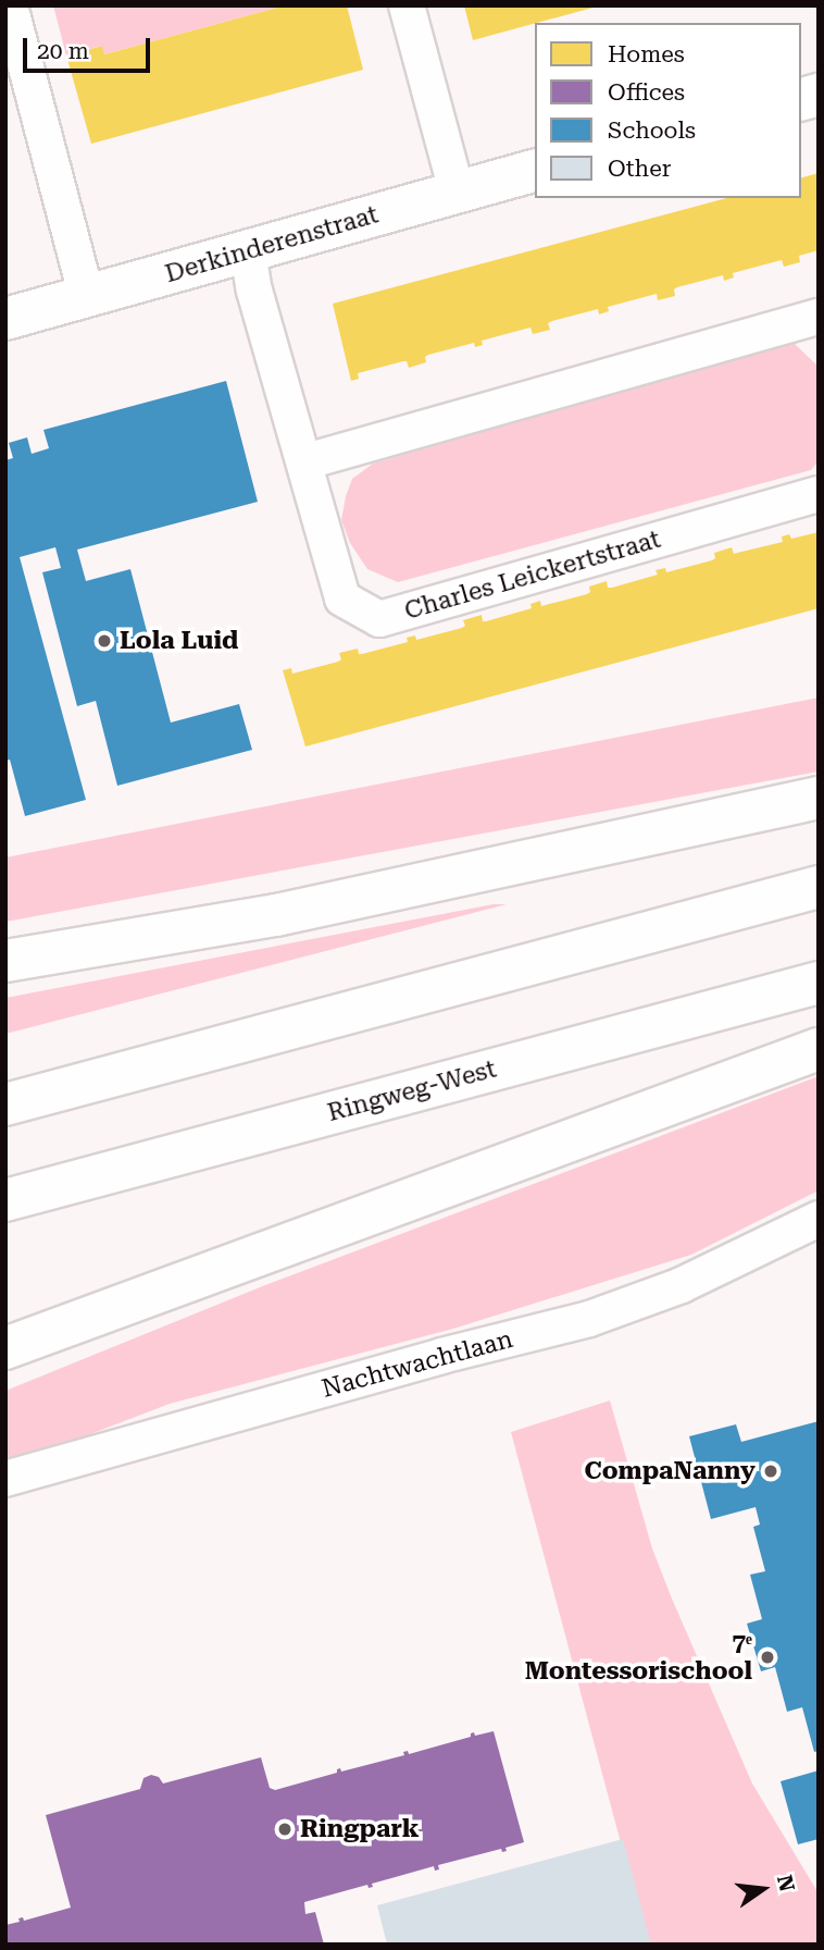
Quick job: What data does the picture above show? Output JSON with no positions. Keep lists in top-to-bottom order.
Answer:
{
  "streets": {
    "main road": ["Derkinderenstraat", "Ringweg-West"],
    "street": ["Charles Leickertstraat", "Nachtwachtlaan"]
  },
  "crossings": [
    ["Derkinderenstraat", "Charles Leickertstraat"]
  ],
  "places": [
    "Lola Luid",
    "CompaNanny",
    "7ᵉ Montessorischool",
    "Ringpark"
  ],
  "legend": [
    "Homes",
    "Offices",
    "Schools",
    "Other"
  ],
  "scale_bar": "20 m",
  "north": "right"
}
